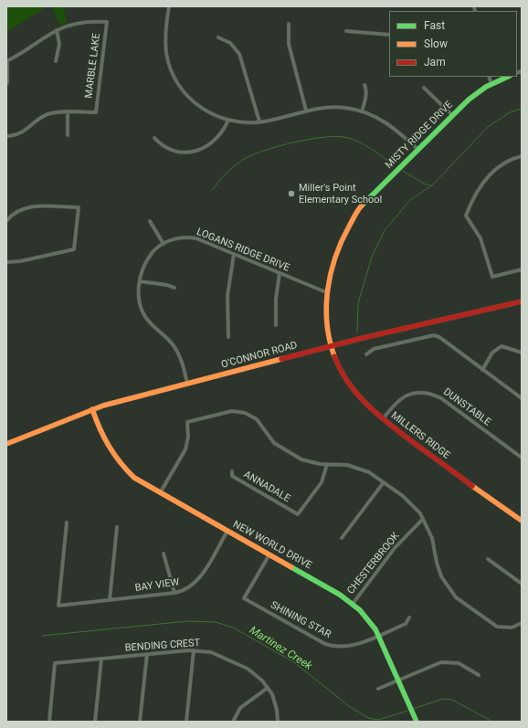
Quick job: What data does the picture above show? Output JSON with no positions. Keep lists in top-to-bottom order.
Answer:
{
  "streets": {
    "street": [
      "MARBLE LAKE",
      "MISTY RIDGE DRIVE",
      "LOGANS RIDGE DRIVE",
      "O'CONNOR ROAD",
      "DUNSTABLE",
      "MILLERS RIDGE",
      "ANNADALE",
      "NEW WORLD DRIVE",
      "CHESTERBROOK",
      "BAY VIEW",
      "SHINING STAR",
      "BENDING CREST"
    ]
  },
  "crossings": [
    ["MISTY RIDGE DRIVE", "LOGANS RIDGE DRIVE"],
    ["MISTY RIDGE DRIVE", "O'CONNOR ROAD"],
    ["MISTY RIDGE DRIVE", "MILLERS RIDGE"],
    ["LOGANS RIDGE DRIVE", "O'CONNOR ROAD"],
    ["O'CONNOR ROAD", "MILLERS RIDGE"],
    ["O'CONNOR ROAD", "NEW WORLD DRIVE"],
    ["DUNSTABLE", "MILLERS RIDGE"],
    ["NEW WORLD DRIVE", "CHESTERBROOK"],
    ["NEW WORLD DRIVE", "BAY VIEW"],
    ["NEW WORLD DRIVE", "SHINING STAR"]
  ],
  "water": ["Martinez Creek"],
  "places": ["Miller's Point Elementary School"],
  "legend": ["Fast", "Slow", "Jam"]
}
